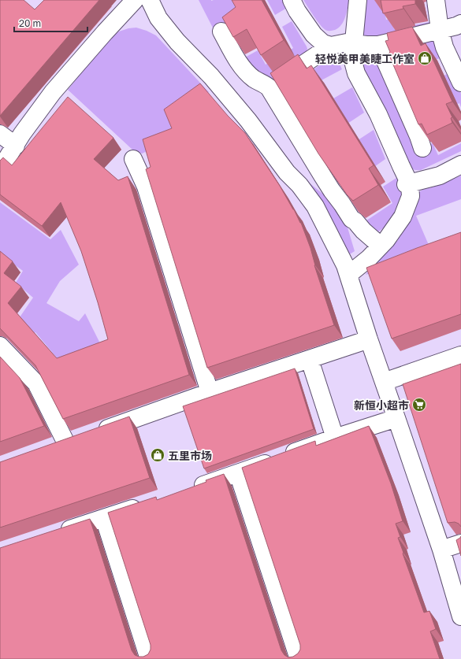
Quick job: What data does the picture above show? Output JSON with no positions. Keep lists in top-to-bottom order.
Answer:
{
  "places": {
    "shop": ["轻悦美甲美睫工作室", "五里市场"],
    "supermarket": ["新恒小超市"]
  },
  "scale_bar": "20 m"
}
